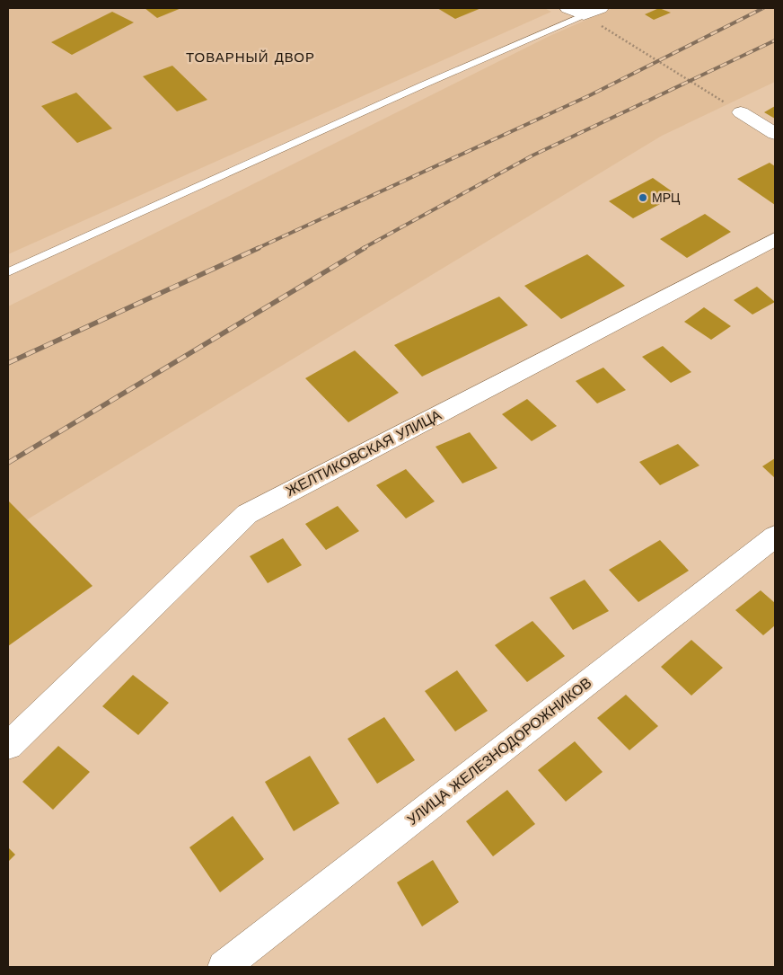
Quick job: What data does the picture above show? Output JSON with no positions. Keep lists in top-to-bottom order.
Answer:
{
  "streets": {
    "street": ["ЖЕЛТИКОВСКАЯ УЛИЦА", "УЛИЦА ЖЕЛЕЗНОДОРОЖНИКОВ"]
  },
  "districts": ["ТОВАРНЫЙ ДВОР"],
  "places": ["МРЦ"]
}
